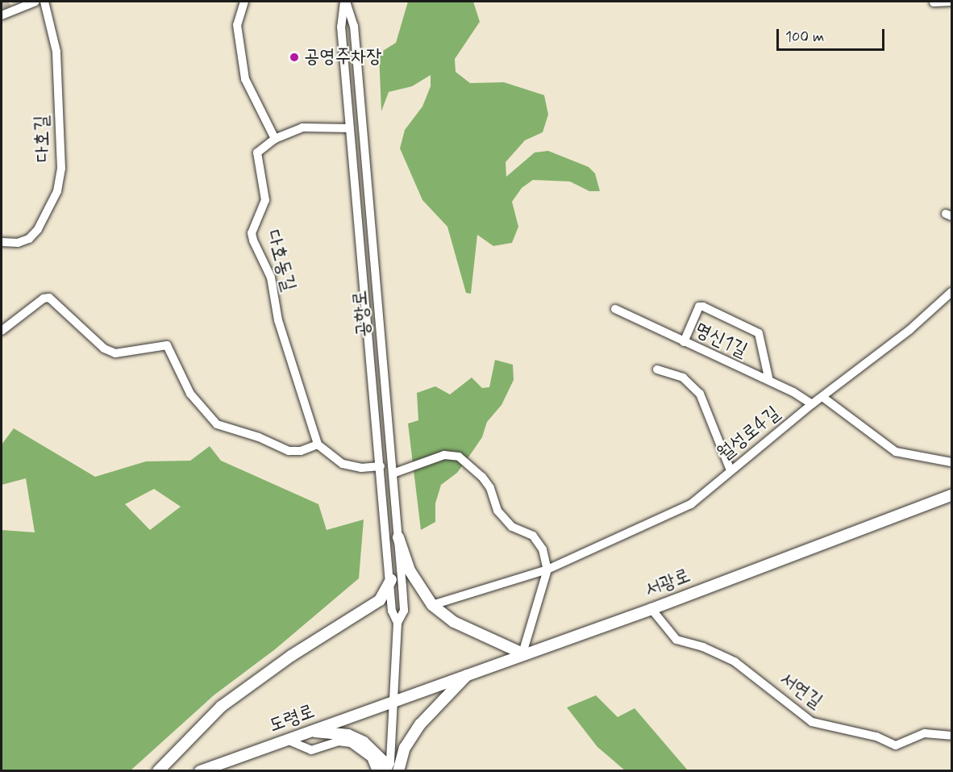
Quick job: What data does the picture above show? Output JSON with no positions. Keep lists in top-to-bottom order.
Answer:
{
  "streets": {
    "main road": ["서광로", "도령로"],
    "street": [
      "다호길",
      "다호동길",
      "공항로",
      "명신1길",
      "월성로4길",
      "서연길"
    ]
  },
  "crossings": [
    ["공항로", "서광로"],
    ["공항로", "도령로"],
    ["명신1길", "월성로4길"],
    ["서광로", "서연길"],
    ["서광로", "도령로"]
  ],
  "places": ["공영주차장"],
  "scale_bar": "100 m"
}
